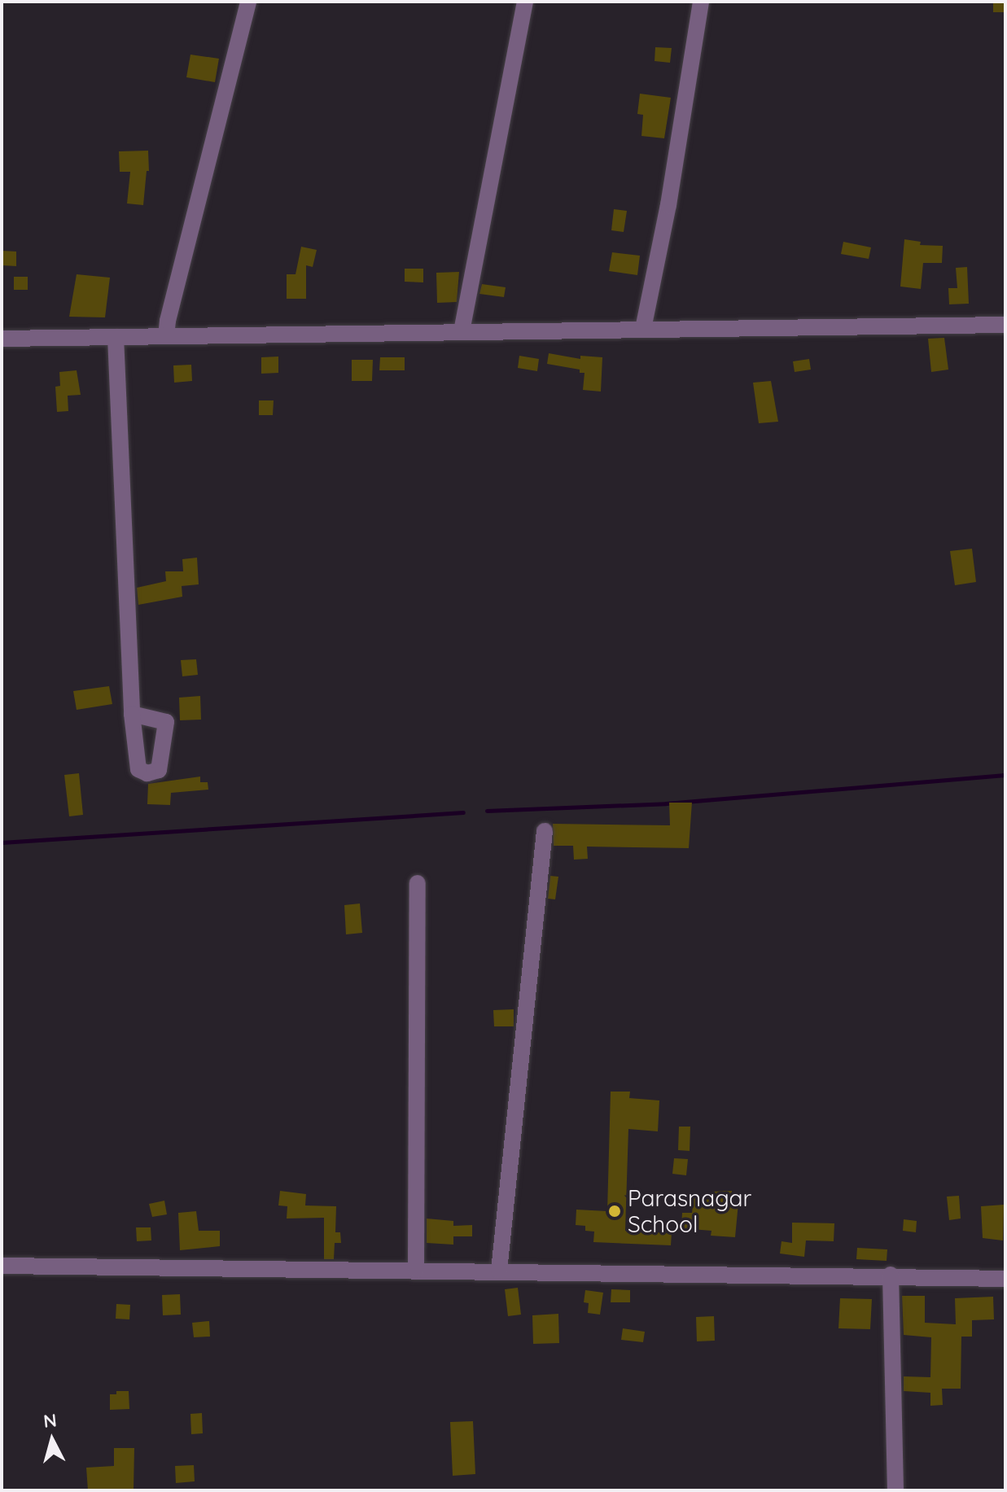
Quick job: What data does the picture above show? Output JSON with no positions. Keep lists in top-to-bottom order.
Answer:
{
  "places": ["Parasnagar School"],
  "north": "top"
}
